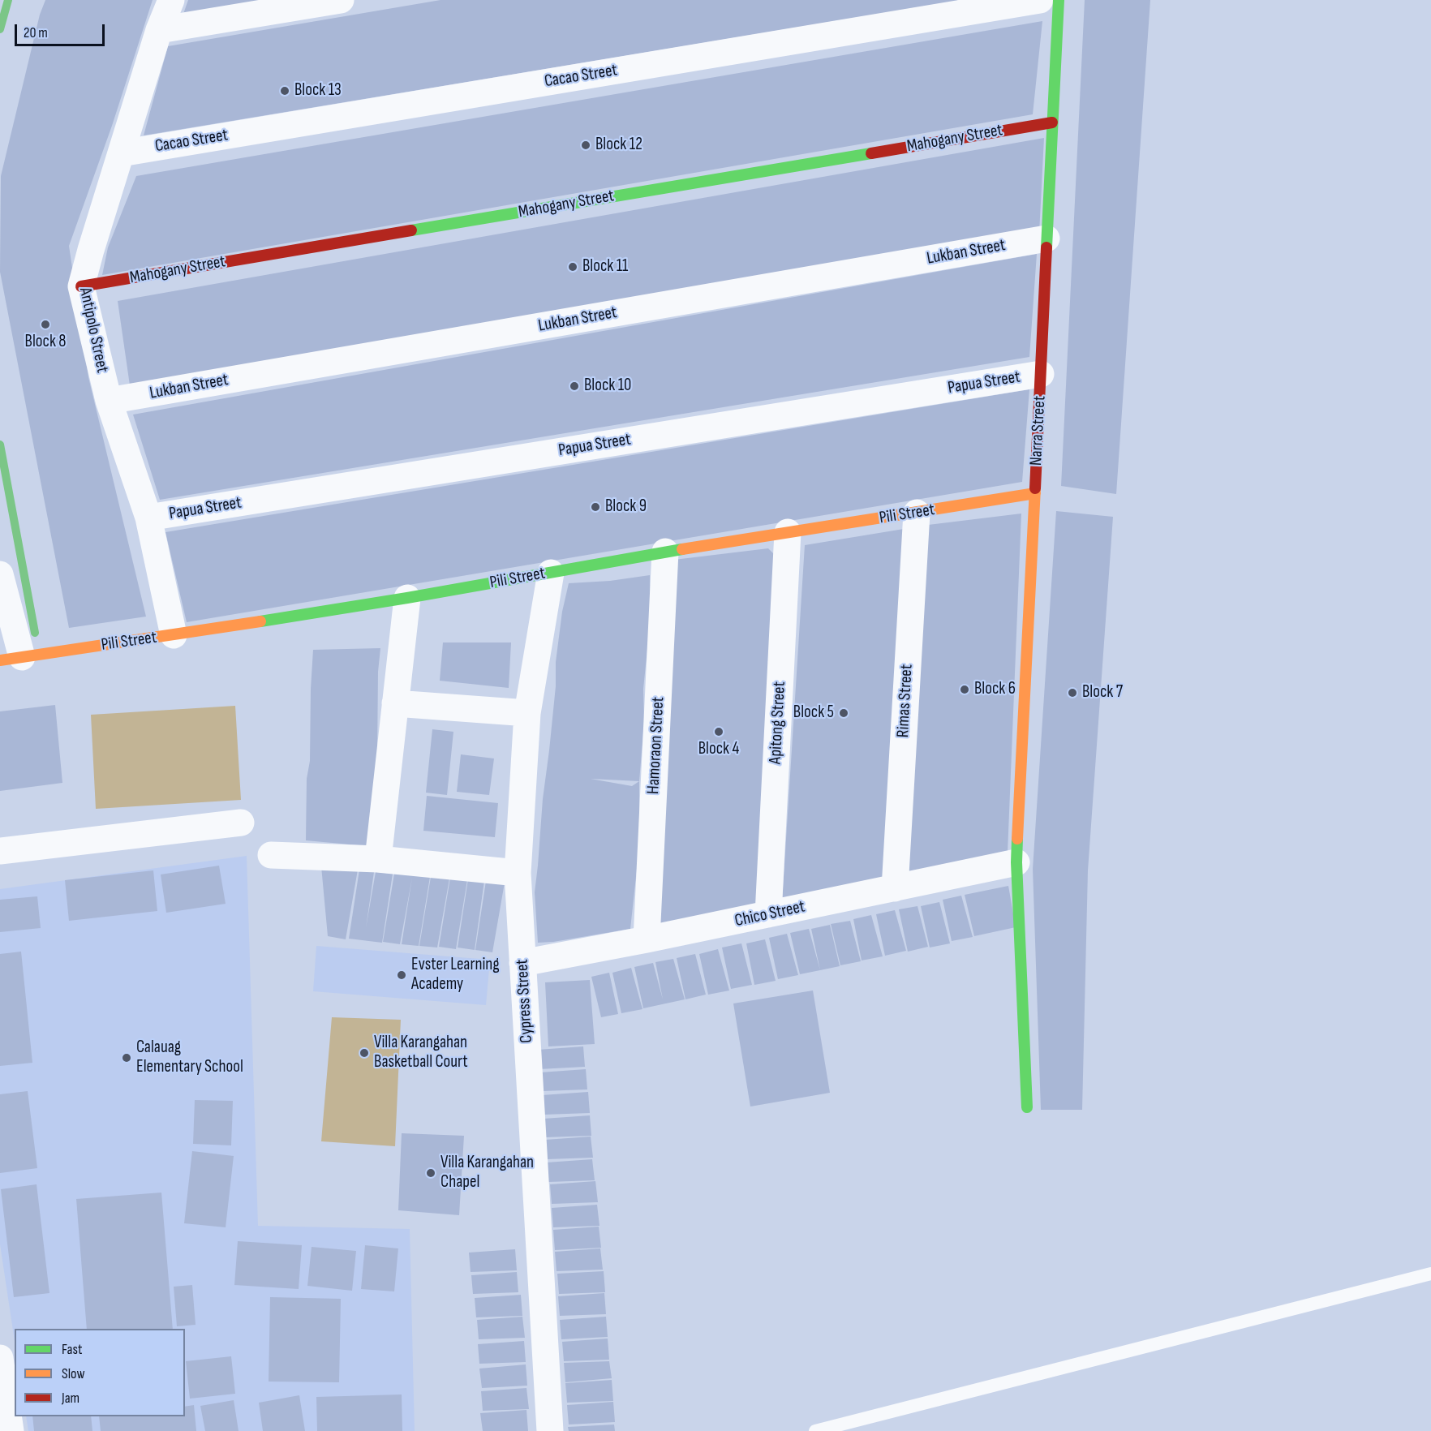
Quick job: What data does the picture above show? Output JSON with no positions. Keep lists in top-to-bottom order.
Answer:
{
  "streets": {
    "street": [
      "Cacao Street",
      "Mahogany Street",
      "Lukban Street",
      "Antipolo Street",
      "Papua Street",
      "Narra Street",
      "Pili Street",
      "Rimas Street",
      "Apitong Street",
      "Hamoraon Street",
      "Chico Street",
      "Cypress Street"
    ]
  },
  "crossings": [
    ["Cacao Street", "Antipolo Street"],
    ["Mahogany Street", "Antipolo Street"],
    ["Mahogany Street", "Narra Street"],
    ["Lukban Street", "Antipolo Street"],
    ["Lukban Street", "Narra Street"],
    ["Antipolo Street", "Papua Street"],
    ["Antipolo Street", "Pili Street"],
    ["Papua Street", "Narra Street"],
    ["Narra Street", "Pili Street"],
    ["Narra Street", "Chico Street"],
    ["Pili Street", "Rimas Street"],
    ["Pili Street", "Apitong Street"],
    ["Pili Street", "Hamoraon Street"],
    ["Pili Street", "Cypress Street"],
    ["Rimas Street", "Chico Street"],
    ["Apitong Street", "Chico Street"],
    ["Hamoraon Street", "Chico Street"],
    ["Chico Street", "Cypress Street"]
  ],
  "places": [
    "Block 13",
    "Block 12",
    "Block 11",
    "Block 8",
    "Block 10",
    "Block 9",
    "Block 6",
    "Block 7",
    "Block 5",
    "Block 4",
    "Evster Learning Academy",
    "Villa Karangahan Basketball Court",
    "Calauag Elementary School",
    "Villa Karangahan Chapel"
  ],
  "legend": ["Fast", "Slow", "Jam"],
  "scale_bar": "20 m"
}
